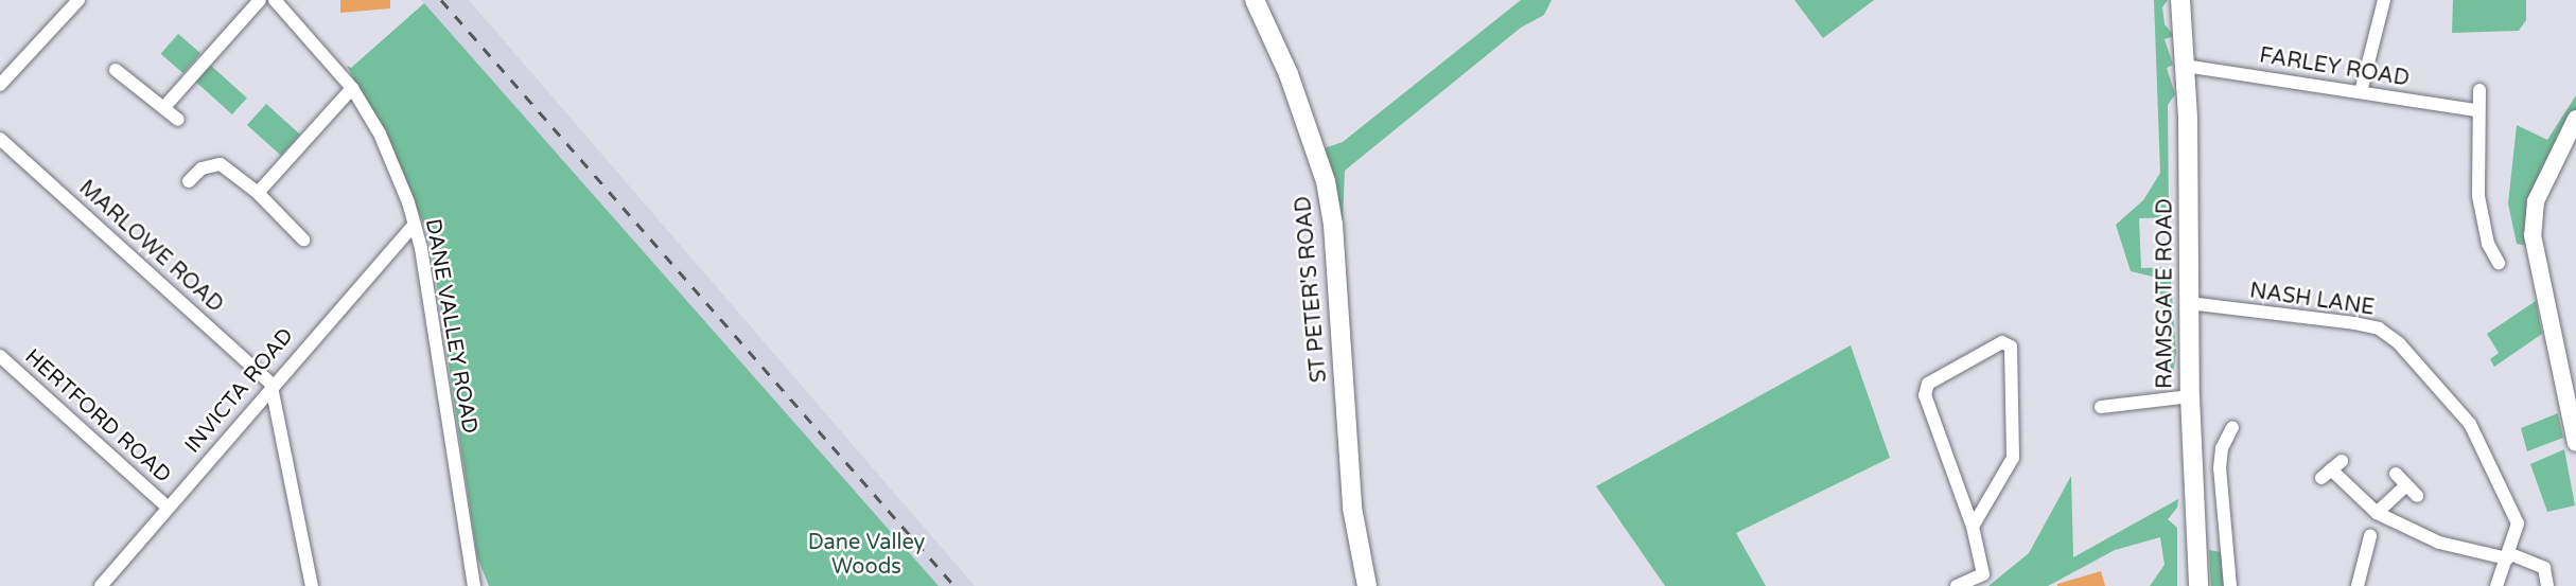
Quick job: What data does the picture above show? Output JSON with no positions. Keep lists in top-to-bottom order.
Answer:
{
  "streets": {
    "main road": ["ST PETER'S ROAD", "RAMSGATE ROAD"],
    "street": [
      "FARLEY ROAD",
      "MARLOWE ROAD",
      "NASH LANE",
      "DANE VALLEY ROAD",
      "INVICTA ROAD",
      "HERTFORD ROAD"
    ]
  },
  "crossings": [
    ["FARLEY ROAD", "RAMSGATE ROAD"],
    ["MARLOWE ROAD", "INVICTA ROAD"],
    ["RAMSGATE ROAD", "NASH LANE"],
    ["DANE VALLEY ROAD", "INVICTA ROAD"],
    ["INVICTA ROAD", "HERTFORD ROAD"]
  ],
  "parks": ["Dane Valley Woods"]
}
